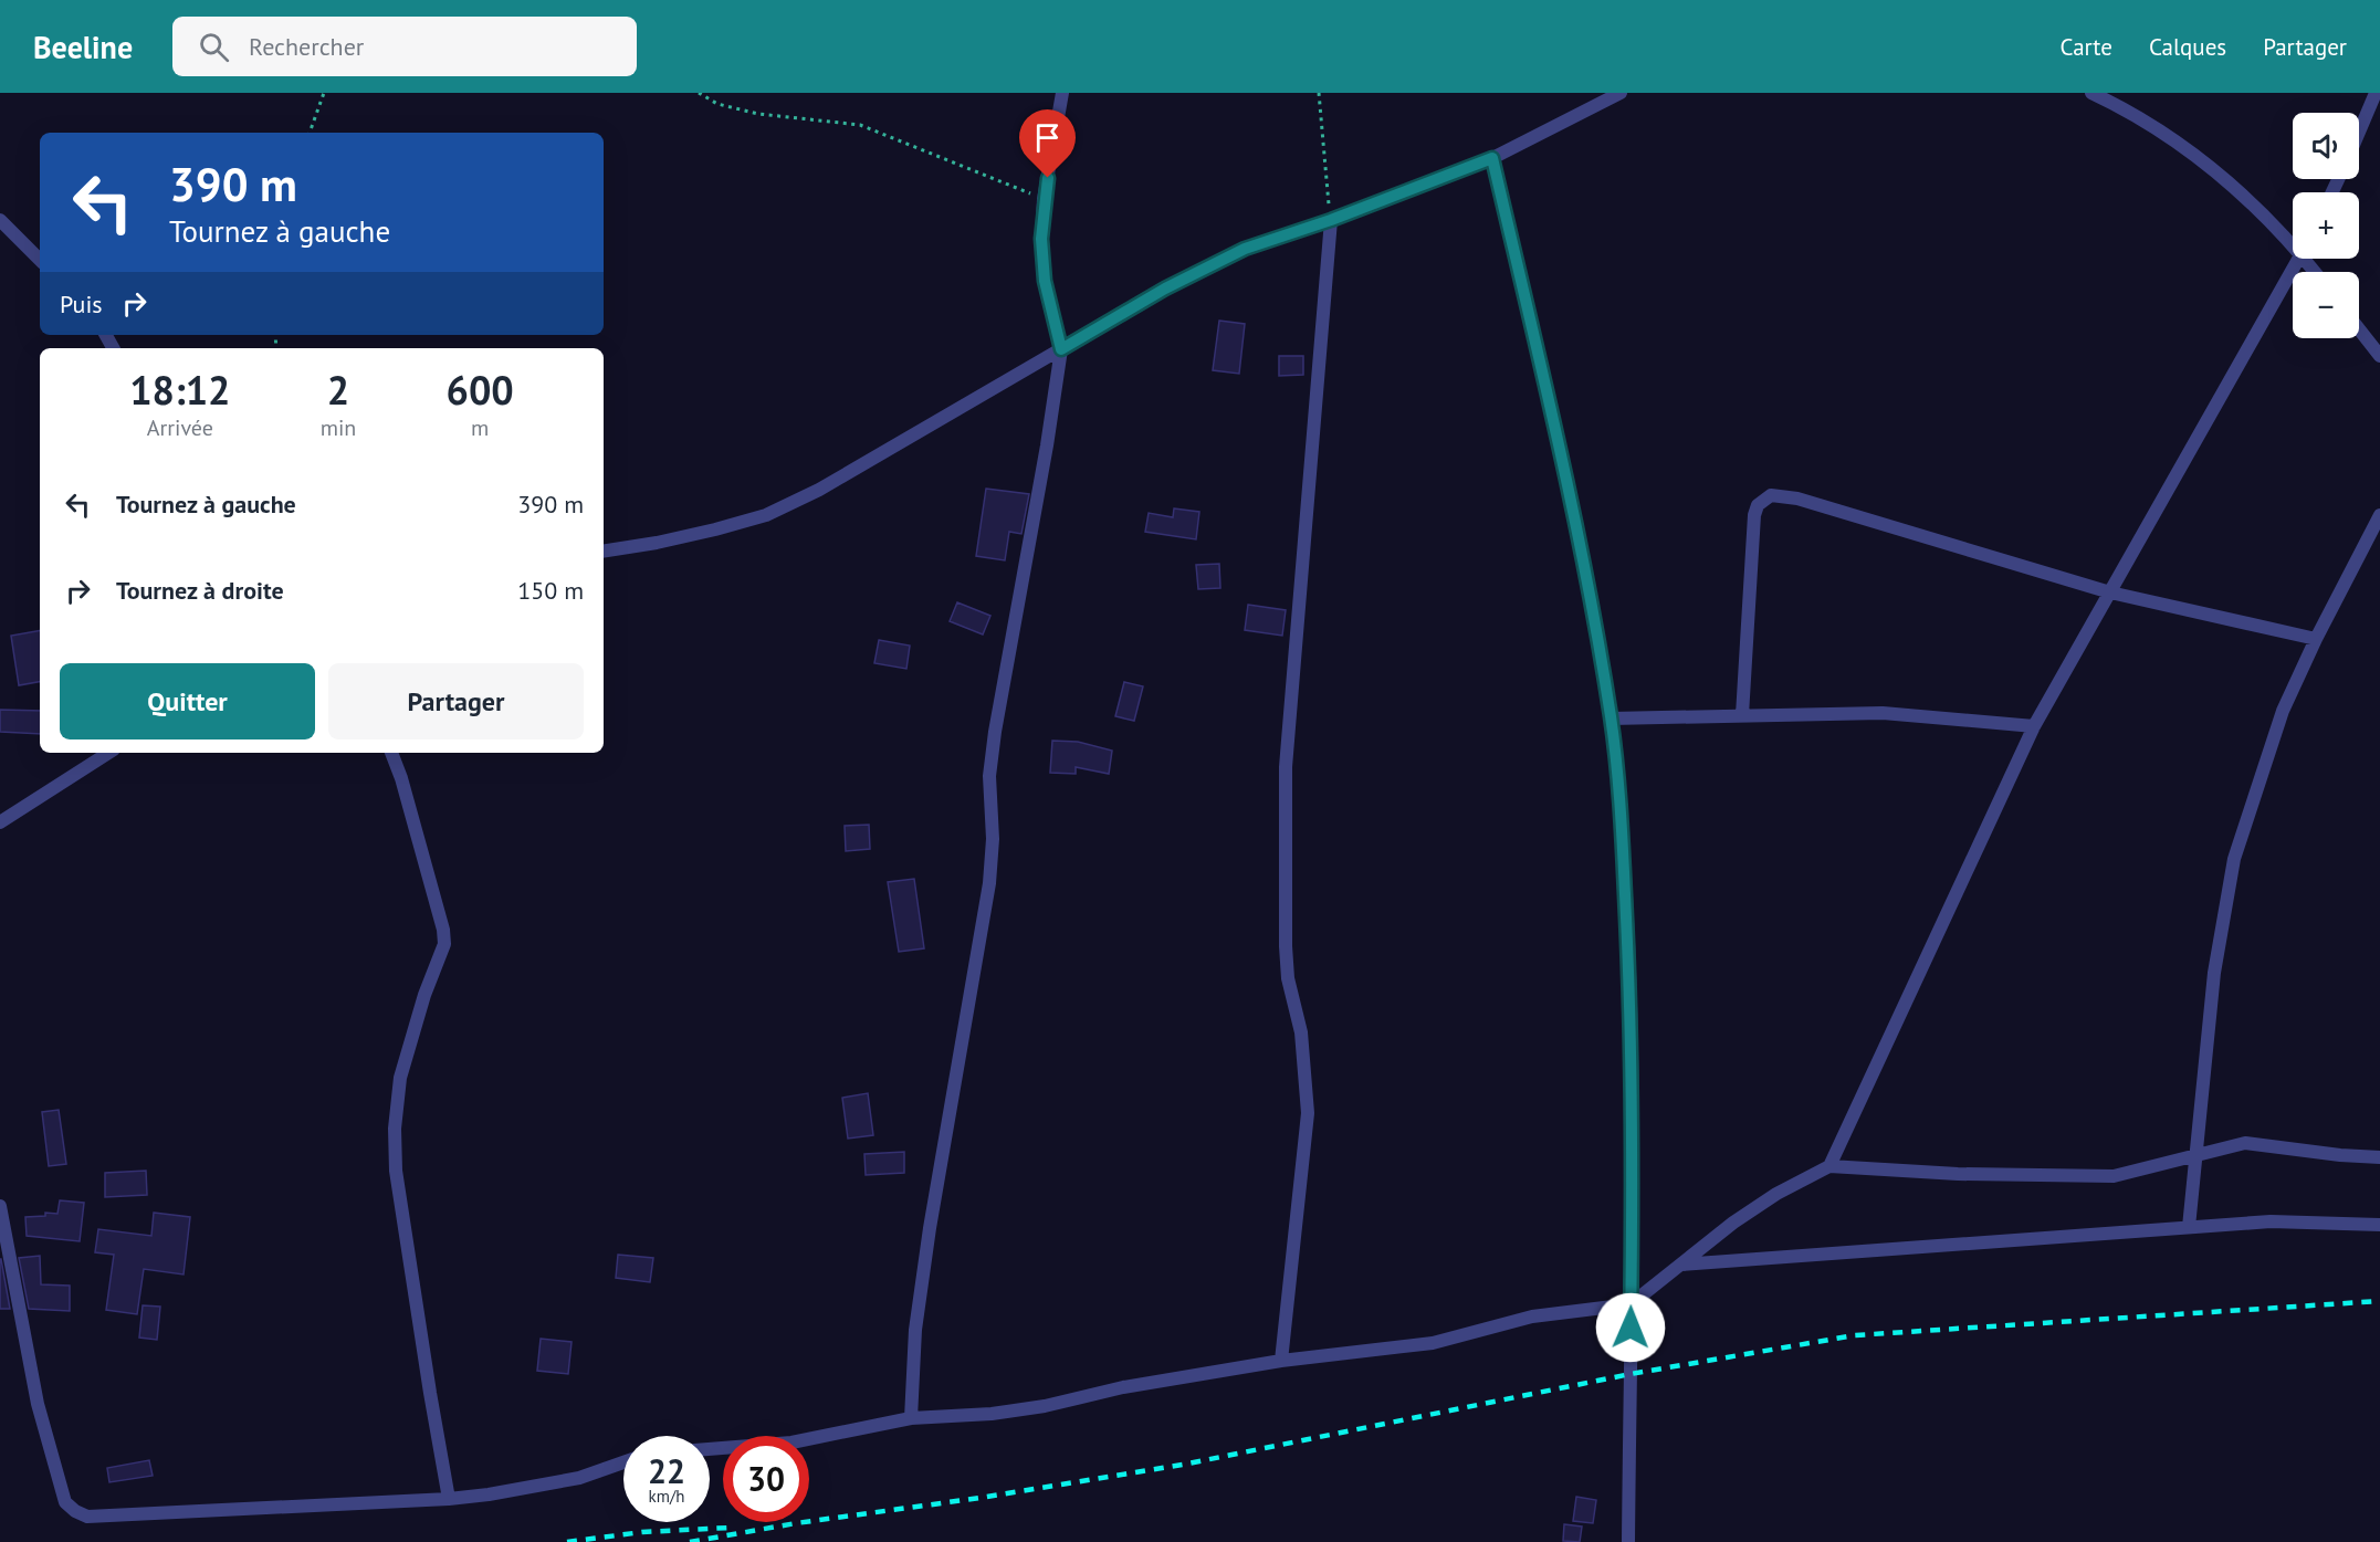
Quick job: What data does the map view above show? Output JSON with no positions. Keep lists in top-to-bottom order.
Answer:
{
  "page": {
    "header": "Beeline",
    "search": "Rechercher",
    "nav": ["Carte", "Calques", "Partager"],
    "map_buttons": ["+", "−"],
    "turn": ["390 m", "Tournez à gauche"],
    "then": "Puis",
    "eta": [
      "18:12",
      "Arrivée",
      "2",
      "min",
      "600",
      "m"
    ],
    "list": [
      {
        "name": "Tournez à gauche",
        "value": "390 m"
      },
      {
        "name": "Tournez à droite",
        "value": "150 m"
      }
    ],
    "buttons": ["Quitter", "Partager"],
    "speed": "22 km/h",
    "limit": "30"
  }
}
